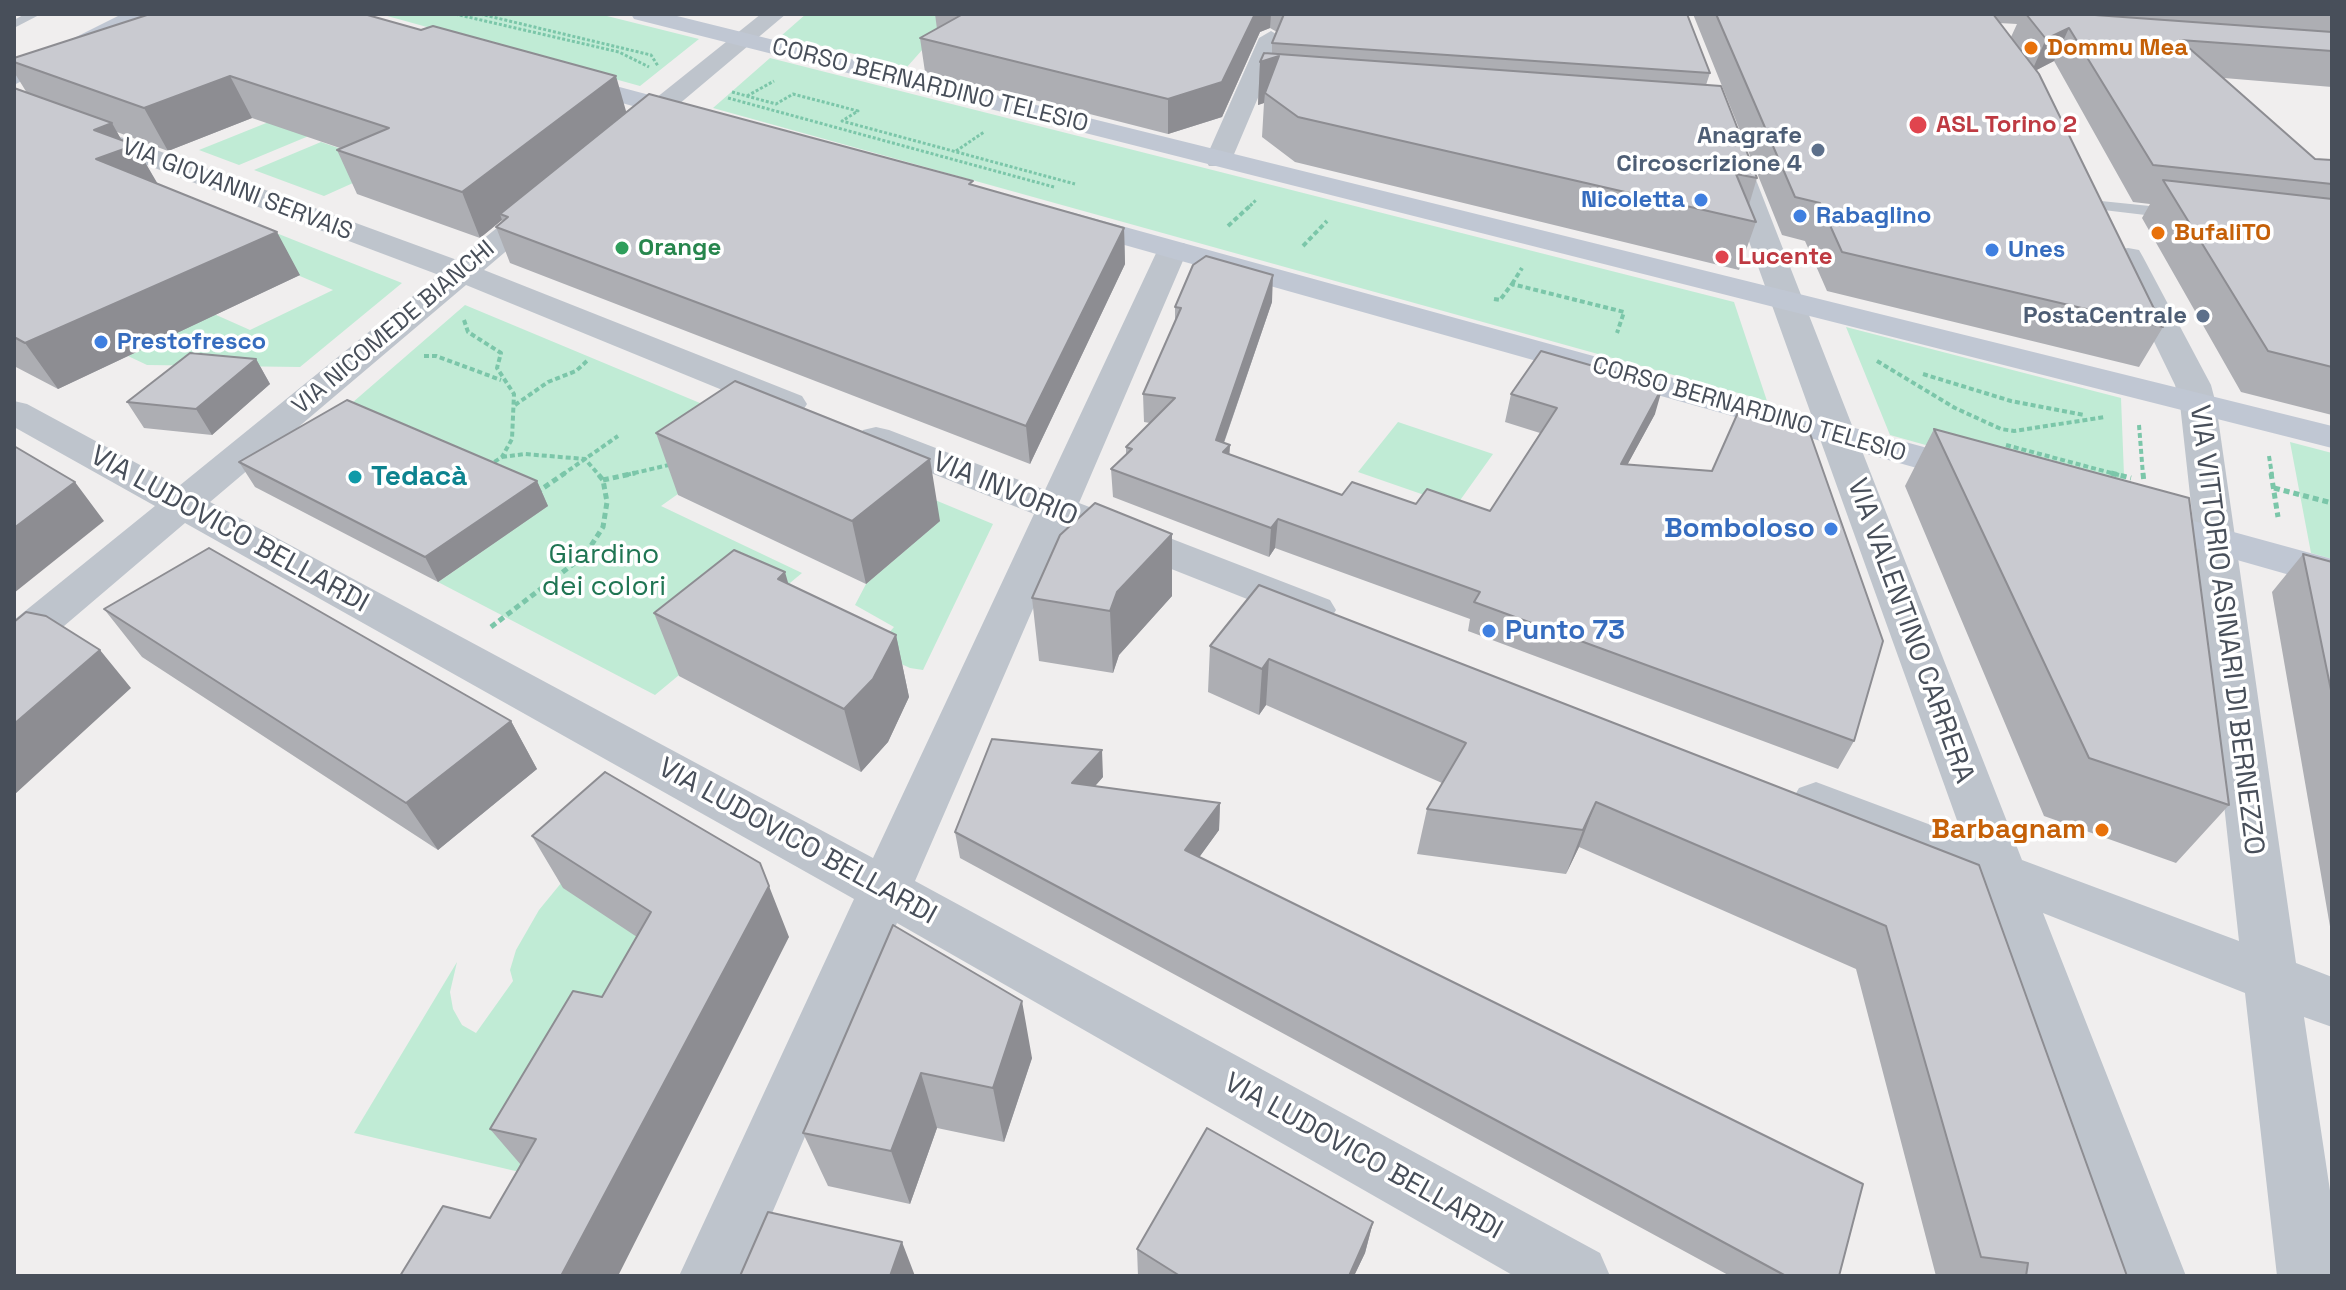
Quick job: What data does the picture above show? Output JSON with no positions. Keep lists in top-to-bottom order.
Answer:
{
  "streets": {
    "street": [
      "CORSO BERNARDINO TELESIO",
      "VIA GIOVANNI SERVAIS",
      "VIA NICOMEDE BIANCHI",
      "VIA INVORIO",
      "VIA LUDOVICO BELLARDI",
      "VIA VITTORIO ASINARI DI BERNEZZO",
      "VIA VALENTINO CARRERA"
    ]
  },
  "crossings": [
    ["CORSO BERNARDINO TELESIO", "VIA VITTORIO ASINARI DI BERNEZZO"],
    ["CORSO BERNARDINO TELESIO", "VIA VALENTINO CARRERA"],
    ["VIA GIOVANNI SERVAIS", "VIA NICOMEDE BIANCHI"],
    ["VIA GIOVANNI SERVAIS", "VIA INVORIO"],
    ["VIA NICOMEDE BIANCHI", "VIA INVORIO"],
    ["VIA NICOMEDE BIANCHI", "VIA LUDOVICO BELLARDI"]
  ],
  "parks": ["Giardino dei colori"],
  "places": [
    "Dommu Mea",
    "ASL Torino 2",
    "Anagrafe Circoscrizione 4",
    "Nicoletta",
    "Rabaglino",
    "BufaliTO",
    "Orange",
    "Unes",
    "Lucente",
    "PostaCentrale",
    "Prestofresco",
    "Tedacà",
    "Bomboloso",
    "Punto 73",
    "Barbagnam"
  ]
}
